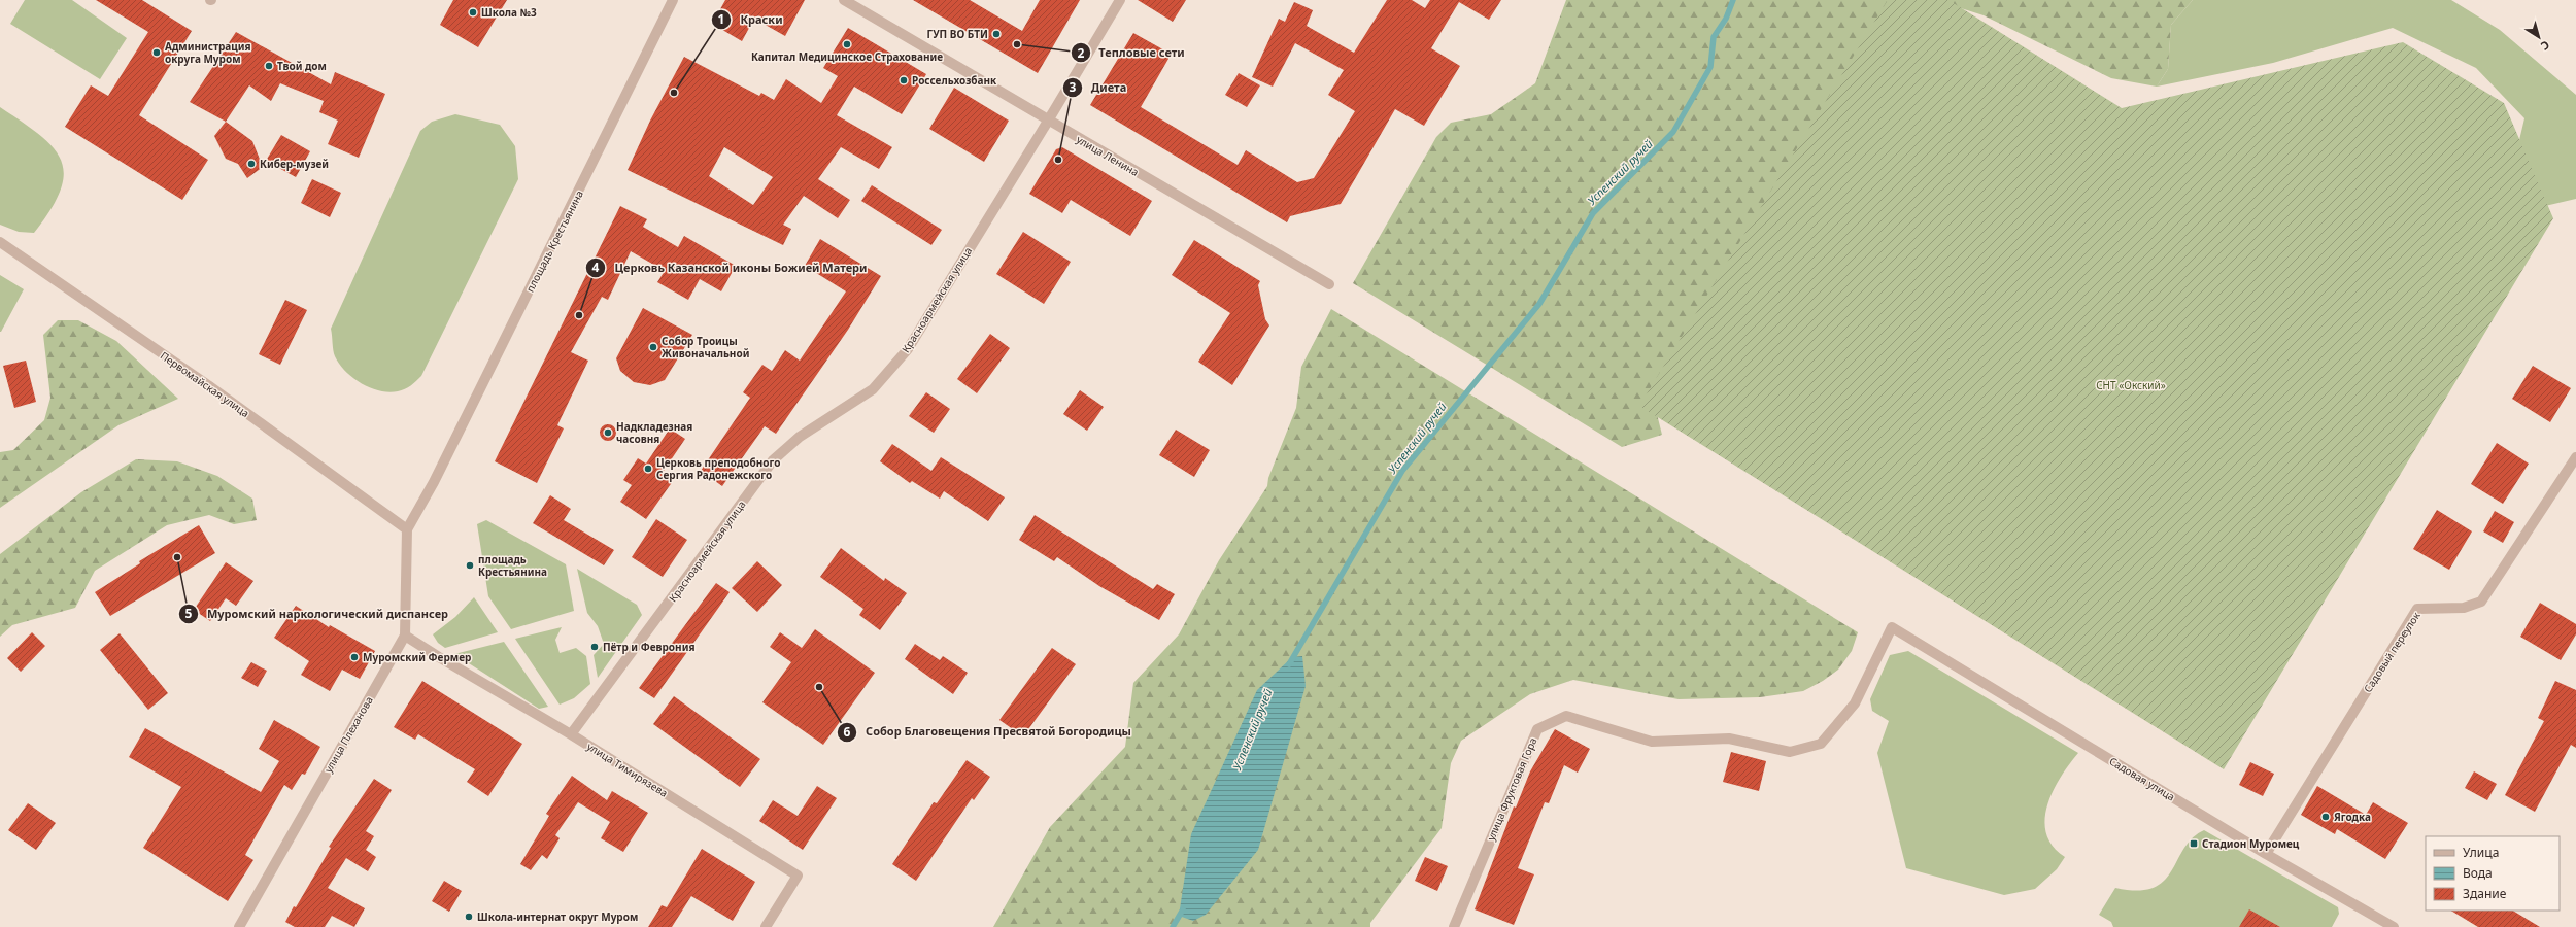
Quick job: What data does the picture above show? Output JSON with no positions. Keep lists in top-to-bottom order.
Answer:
{
  "streets": {
    "street": [
      "улица Ленина",
      "площадь Крестьянина",
      "Красноармейская улица",
      "Первомайская улица",
      "Садовый переулок",
      "улица Плеханова",
      "улица Тимирязева",
      "Садовая улица",
      "улица Фруктовая Гора"
    ]
  },
  "crossings": [
    ["улица Ленина", "Красноармейская улица"],
    ["площадь Крестьянина", "Первомайская улица"],
    ["площадь Крестьянина", "улица Плеханова"],
    ["Красноармейская улица", "улица Тимирязева"],
    ["Первомайская улица", "улица Плеханова"],
    ["Садовый переулок", "Садовая улица"],
    ["улица Плеханова", "улица Тимирязева"],
    ["Садовая улица", "улица Фруктовая Гора"]
  ],
  "water": ["Успенский ручей"],
  "parks": ["СНТ «Окский»"],
  "places": {
    "other": [
      "Школа №3",
      "ГУП ВО БТИ",
      "Капитал Медицинское Страхование",
      "Тепловые сети",
      "Администрация округа Муром",
      "Твой дом",
      "Россельхозбанк",
      "Краски",
      "Диета",
      "Кибер-музей",
      "Церковь Казанской иконы Божией Матери",
      "Собор Троицы Живоначальной",
      "Надкладезная часовня",
      "Церковь преподобного Сергия Радонежского",
      "Муромский наркологический диспансер",
      "площадь Крестьянина",
      "Пётр и Феврония",
      "Муромский Фермер",
      "Собор Благовещения Пресвятой Богородицы",
      "Ягодка",
      "Школа-интернат округ Муром"
    ],
    "transit": ["Стадион Муромец"]
  },
  "legend": ["Улица", "Вода", "Здание"],
  "north": "bottom right"
}
